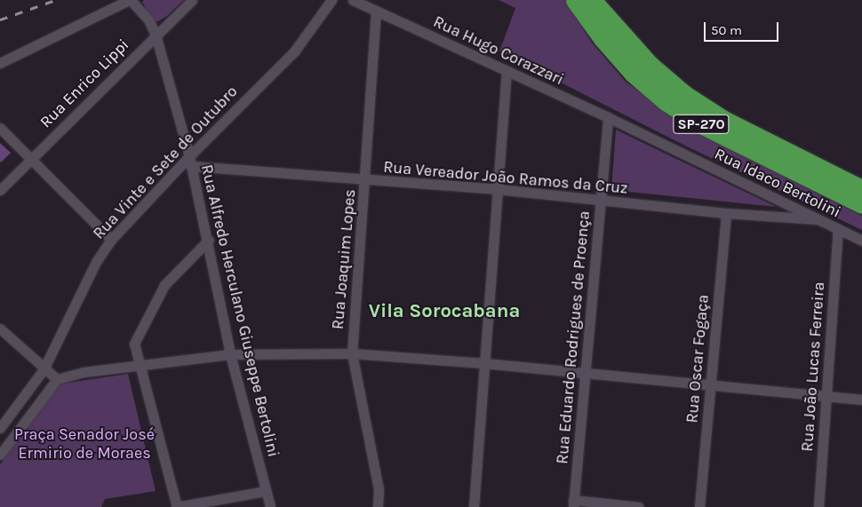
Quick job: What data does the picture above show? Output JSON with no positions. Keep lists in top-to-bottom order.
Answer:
{
  "streets": {
    "highway": ["SP-270"],
    "street": [
      "Rua Hugo Corazzari",
      "Rua Enrico Lippi",
      "Rua Vinte e Sete de Outubro",
      "Rua Vereador João Ramos da Cruz",
      "Rua Idaco Bertolini",
      "Rua Joaquim Lopes",
      "Rua Alfredo Herculano Giuseppe Bertolini",
      "Rua Eduardo Rodrigues de Proença",
      "Rua Oscar Fogaça",
      "Rua João Lucas Ferreira"
    ]
  },
  "crossings": [
    ["Rua Hugo Corazzari", "Rua Idaco Bertolini"],
    ["Rua Hugo Corazzari", "Rua Joaquim Lopes"],
    ["Rua Hugo Corazzari", "Rua Eduardo Rodrigues de Proença"],
    ["Rua Enrico Lippi", "Rua Alfredo Herculano Giuseppe Bertolini"],
    ["Rua Vinte e Sete de Outubro", "Rua Vereador João Ramos da Cruz"],
    ["Rua Vinte e Sete de Outubro", "Rua Alfredo Herculano Giuseppe Bertolini"],
    ["Rua Vereador João Ramos da Cruz", "Rua Idaco Bertolini"],
    ["Rua Vereador João Ramos da Cruz", "Rua Joaquim Lopes"],
    ["Rua Vereador João Ramos da Cruz", "Rua Alfredo Herculano Giuseppe Bertolini"],
    ["Rua Vereador João Ramos da Cruz", "Rua Eduardo Rodrigues de Proença"],
    ["Rua Vereador João Ramos da Cruz", "Rua Oscar Fogaça"],
    ["Rua Idaco Bertolini", "Rua Eduardo Rodrigues de Proença"],
    ["Rua Idaco Bertolini", "Rua João Lucas Ferreira"]
  ],
  "districts": ["Vila Sorocabana"],
  "parks": ["Praça Senador José Ermirio de Moraes"],
  "scale_bar": "50 m"
}
